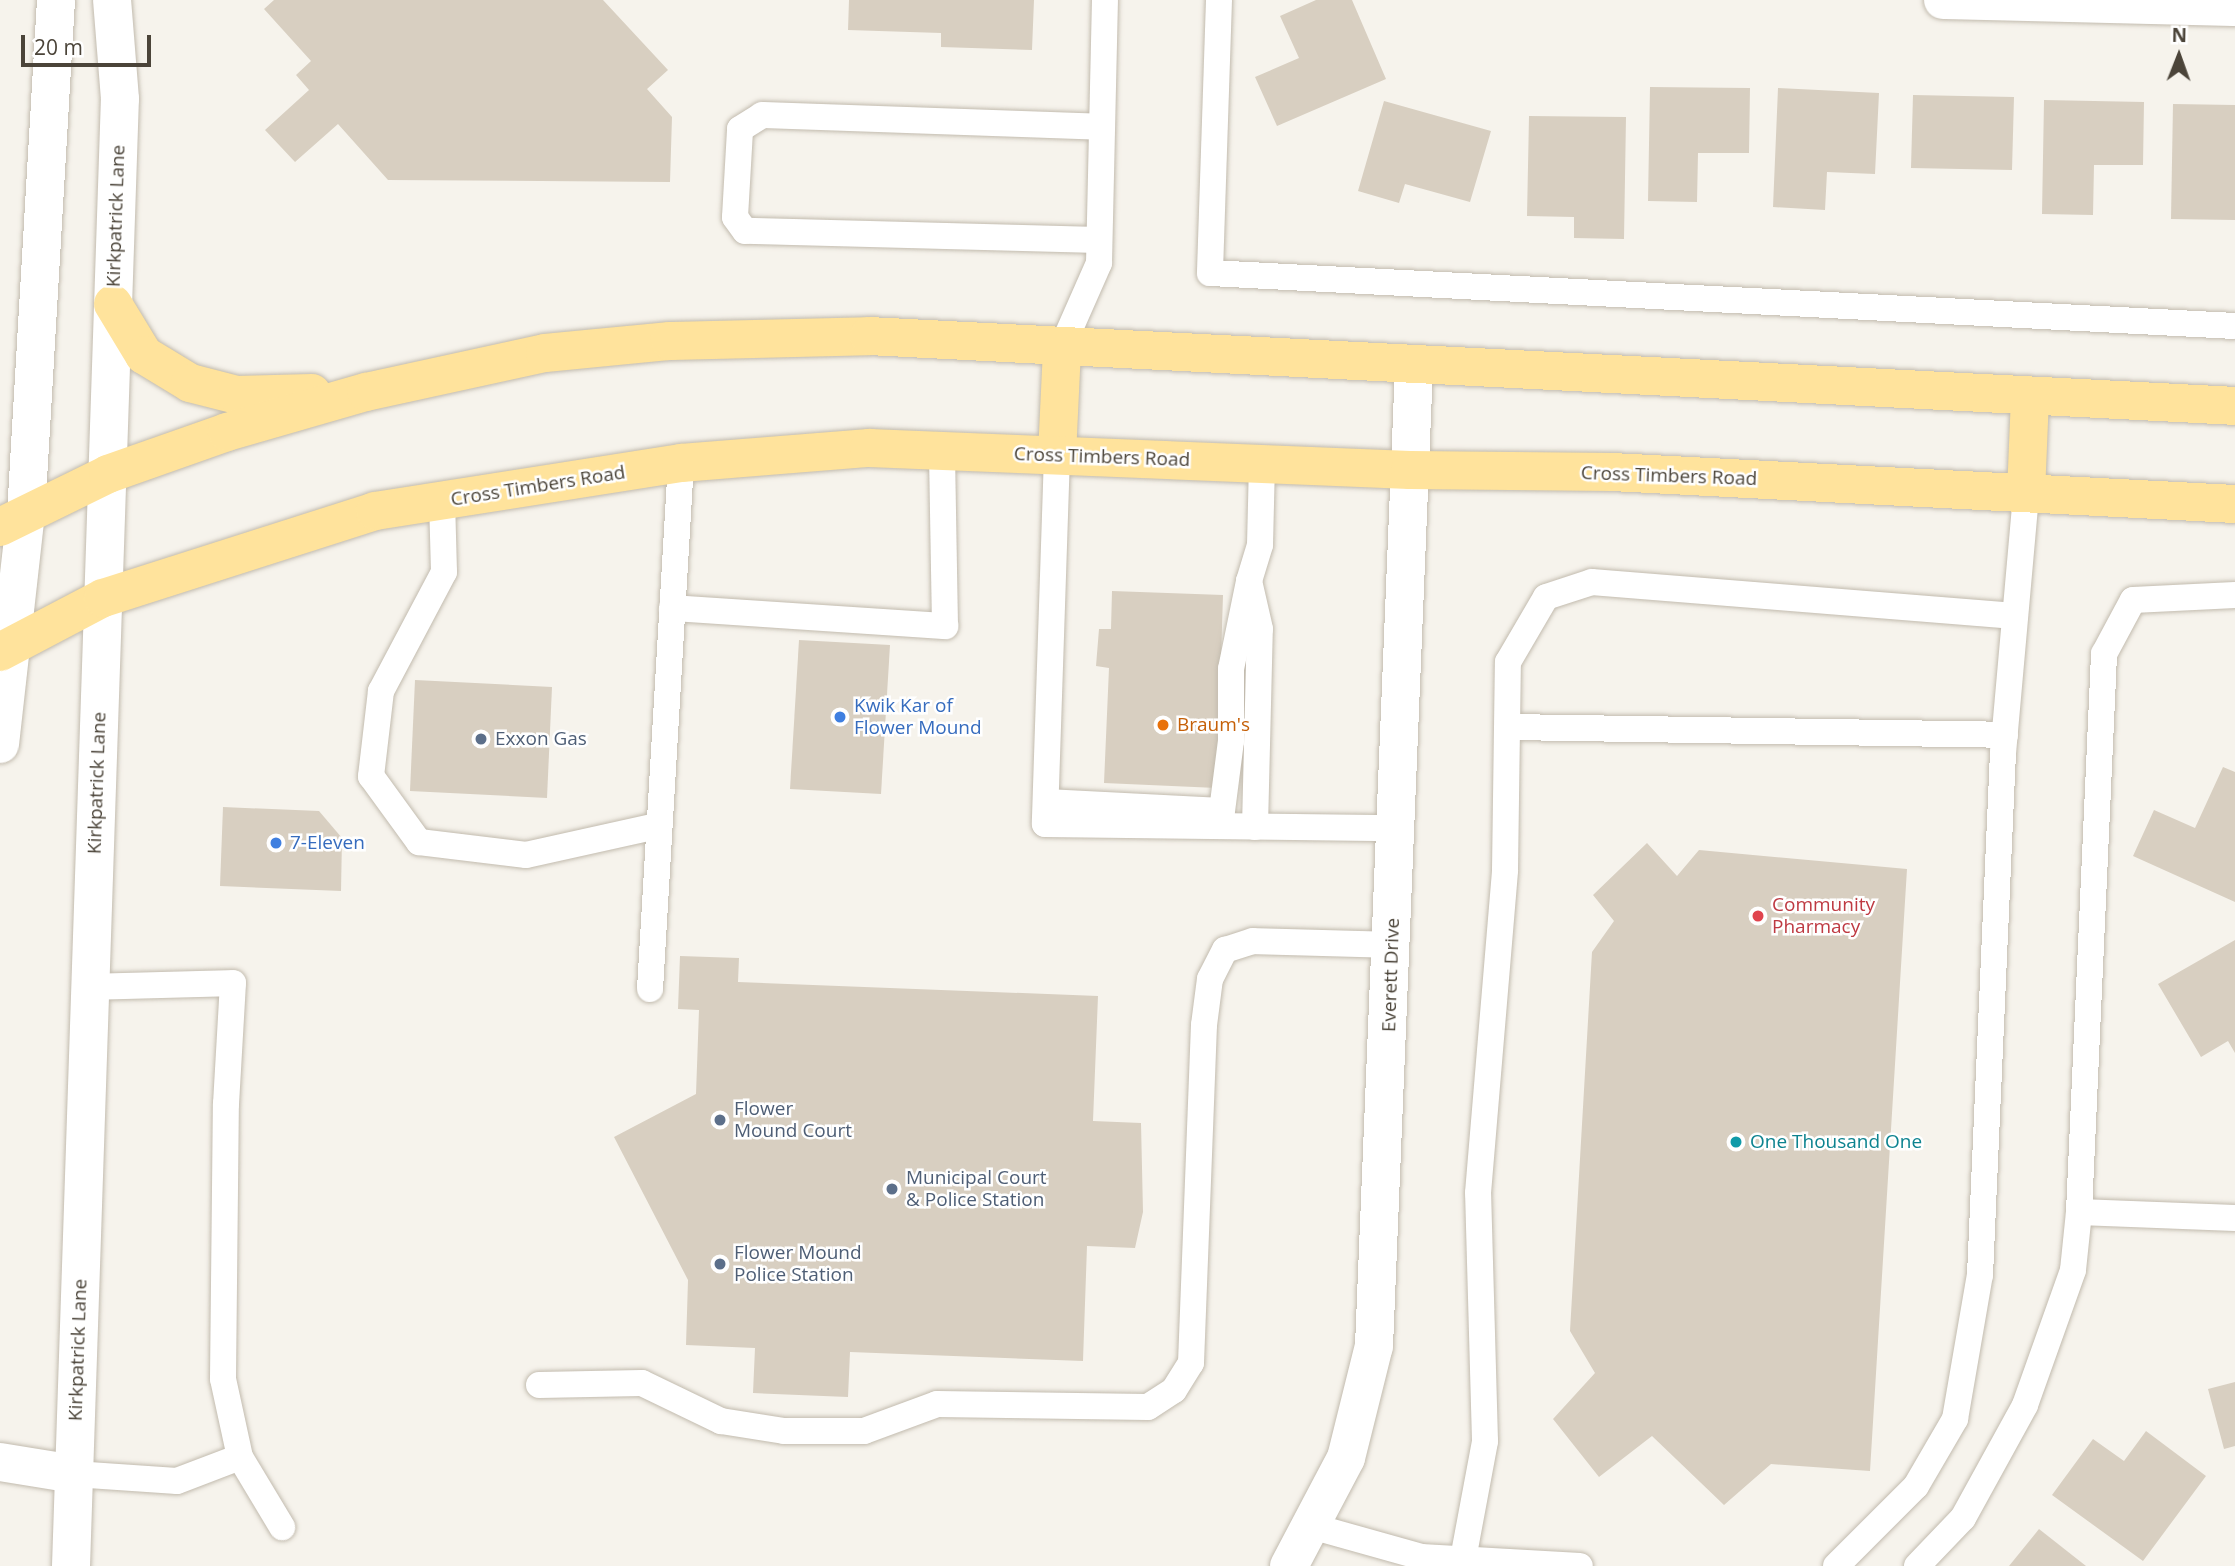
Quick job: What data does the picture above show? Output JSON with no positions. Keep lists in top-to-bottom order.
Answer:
{
  "streets": {
    "main road": ["Cross Timbers Road"],
    "street": ["Kirkpatrick Lane", "Everett Drive"]
  },
  "crossings": [
    ["Kirkpatrick Lane", "Cross Timbers Road"],
    ["Cross Timbers Road", "Everett Drive"]
  ],
  "places": [
    "Kwik Kar of Flower Mound",
    "Braum's",
    "Exxon Gas",
    "7-Eleven",
    "Community Pharmacy",
    "Flower Mound Court",
    "One Thousand One",
    "Municipal Court & Police Station",
    "Flower Mound Police Station"
  ],
  "scale_bar": "20 m",
  "north": "top"
}
